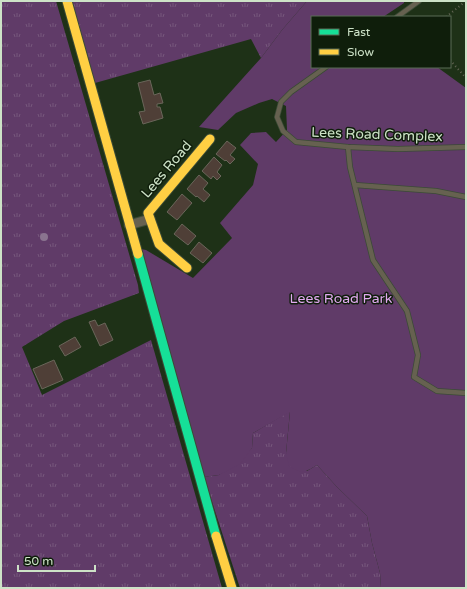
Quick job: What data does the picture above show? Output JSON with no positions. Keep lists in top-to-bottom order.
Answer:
{
  "streets": {
    "street": ["Lees Road"],
    "lane": ["Lees Road Complex"]
  },
  "parks": ["Lees Road Park"],
  "legend": ["Fast", "Slow"],
  "scale_bar": "50 m"
}
